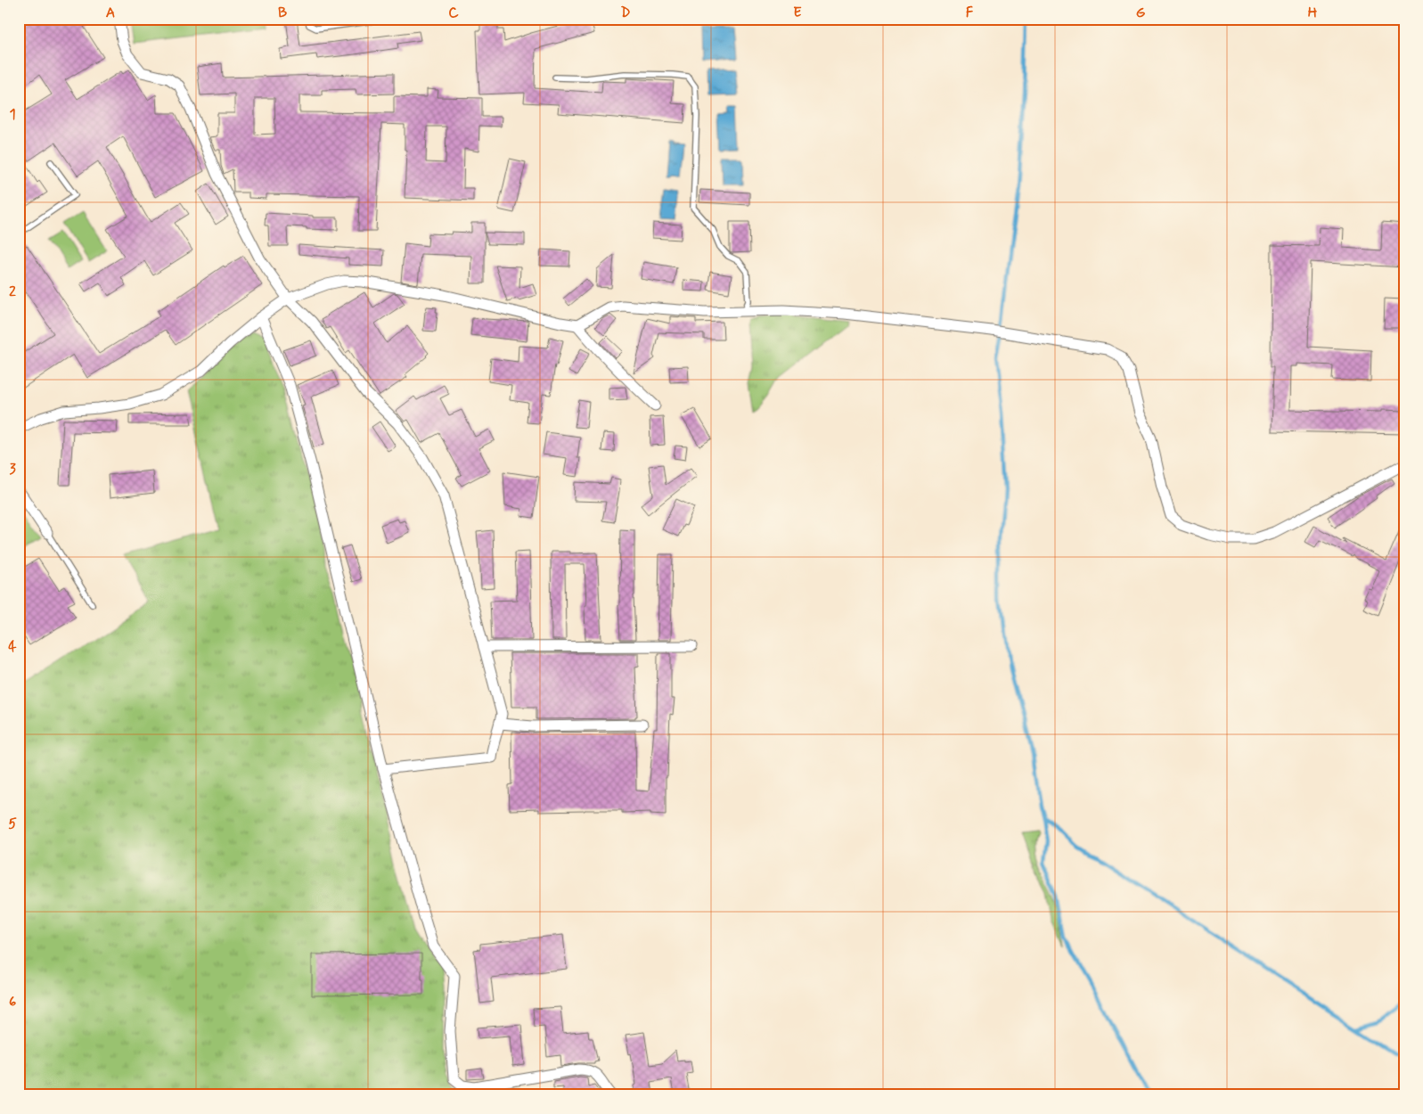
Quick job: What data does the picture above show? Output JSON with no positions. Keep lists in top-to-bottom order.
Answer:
{
  "grid": {
    "columns": [
      "A",
      "B",
      "C",
      "D",
      "E",
      "F",
      "G",
      "H"
    ],
    "rows": [
      "1",
      "2",
      "3",
      "4",
      "5",
      "6"
    ]
  }
}
